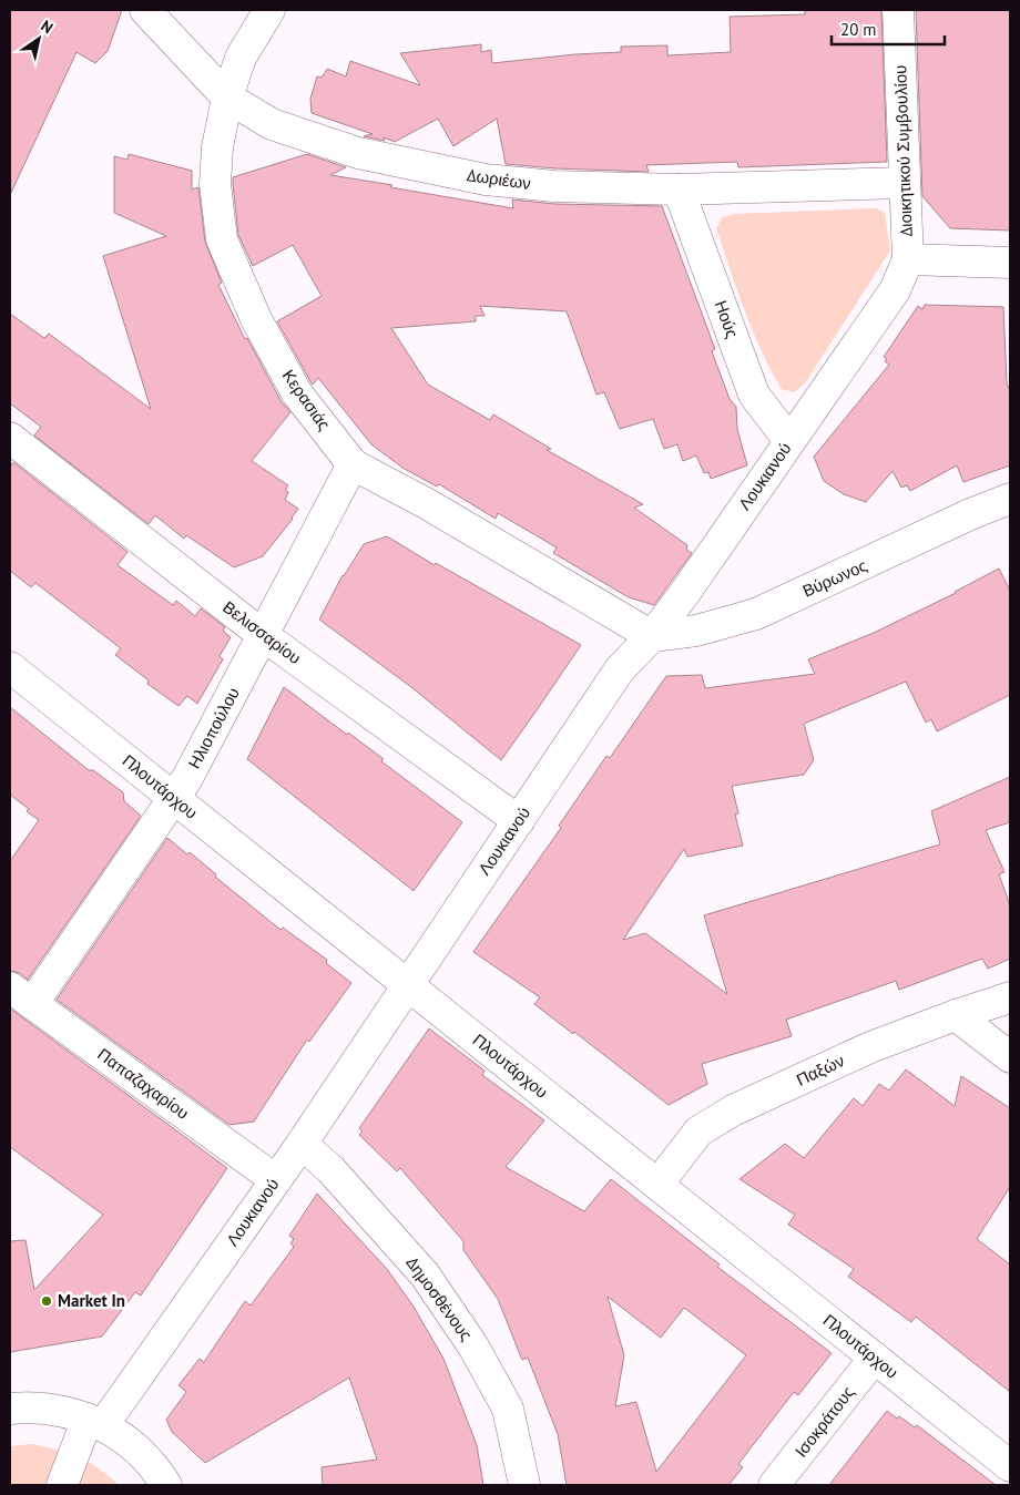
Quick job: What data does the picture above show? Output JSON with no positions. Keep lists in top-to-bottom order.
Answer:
{
  "streets": {
    "street": [
      "Διοικητικού Συμβουλίου",
      "Δωριέων",
      "Ηούς",
      "Κερασιάς",
      "Λουκιανού",
      "Βύρωνος",
      "Βελισσαρίου",
      "Ηλιοπούλου",
      "Πλουτάρχου",
      "Παξών",
      "Παπαζαχαρίου",
      "Δημοσθένους",
      "Ισοκράτους"
    ]
  },
  "crossings": [
    ["Διοικητικού Συμβουλίου", "Δωριέων"],
    ["Διοικητικού Συμβουλίου", "Λουκιανού"],
    ["Δωριέων", "Ηούς"],
    ["Δωριέων", "Κερασιάς"],
    ["Ηούς", "Λουκιανού"],
    ["Κερασιάς", "Λουκιανού"],
    ["Κερασιάς", "Βύρωνος"],
    ["Κερασιάς", "Ηλιοπούλου"],
    ["Λουκιανού", "Βύρωνος"],
    ["Λουκιανού", "Βελισσαρίου"],
    ["Λουκιανού", "Πλουτάρχου"],
    ["Λουκιανού", "Παπαζαχαρίου"],
    ["Λουκιανού", "Δημοσθένους"],
    ["Βελισσαρίου", "Ηλιοπούλου"],
    ["Ηλιοπούλου", "Πλουτάρχου"],
    ["Ηλιοπούλου", "Παπαζαχαρίου"],
    ["Πλουτάρχου", "Παξών"],
    ["Πλουτάρχου", "Ισοκράτους"]
  ],
  "places": ["Market In"],
  "scale_bar": "20 m",
  "north": "top right"
}
